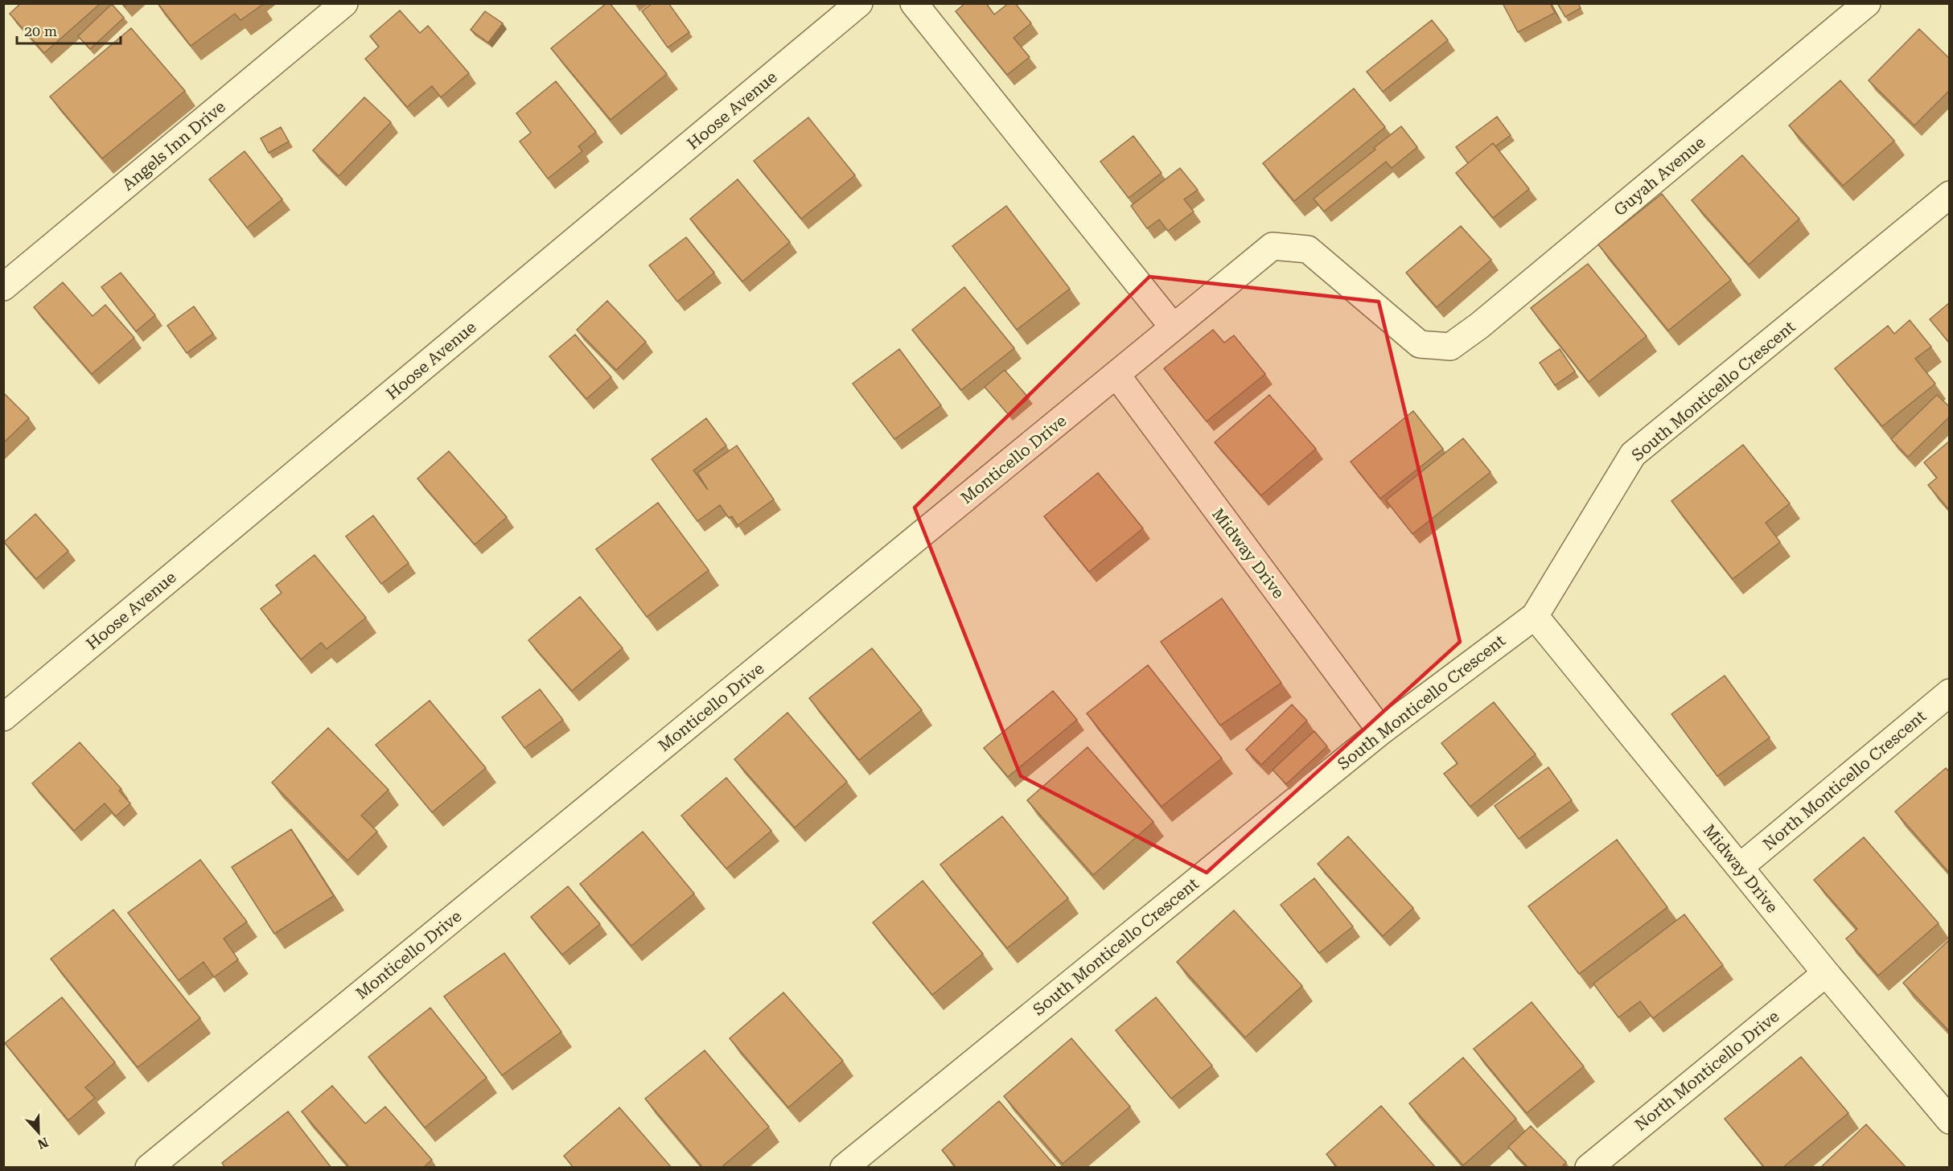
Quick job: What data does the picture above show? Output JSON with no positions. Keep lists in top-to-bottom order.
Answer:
{
  "streets": {
    "street": [
      "Hoose Avenue",
      "Angels Inn Drive",
      "Guyah Avenue",
      "South Monticello Crescent",
      "Monticello Drive",
      "Midway Drive",
      "North Monticello Crescent",
      "North Monticello Drive"
    ]
  },
  "crossings": [
    ["Guyah Avenue", "Monticello Drive"],
    ["South Monticello Crescent", "Midway Drive"],
    ["Monticello Drive", "Midway Drive"],
    ["Midway Drive", "North Monticello Crescent"],
    ["Midway Drive", "North Monticello Drive"]
  ],
  "scale_bar": "20 m",
  "north": "bottom"
}
